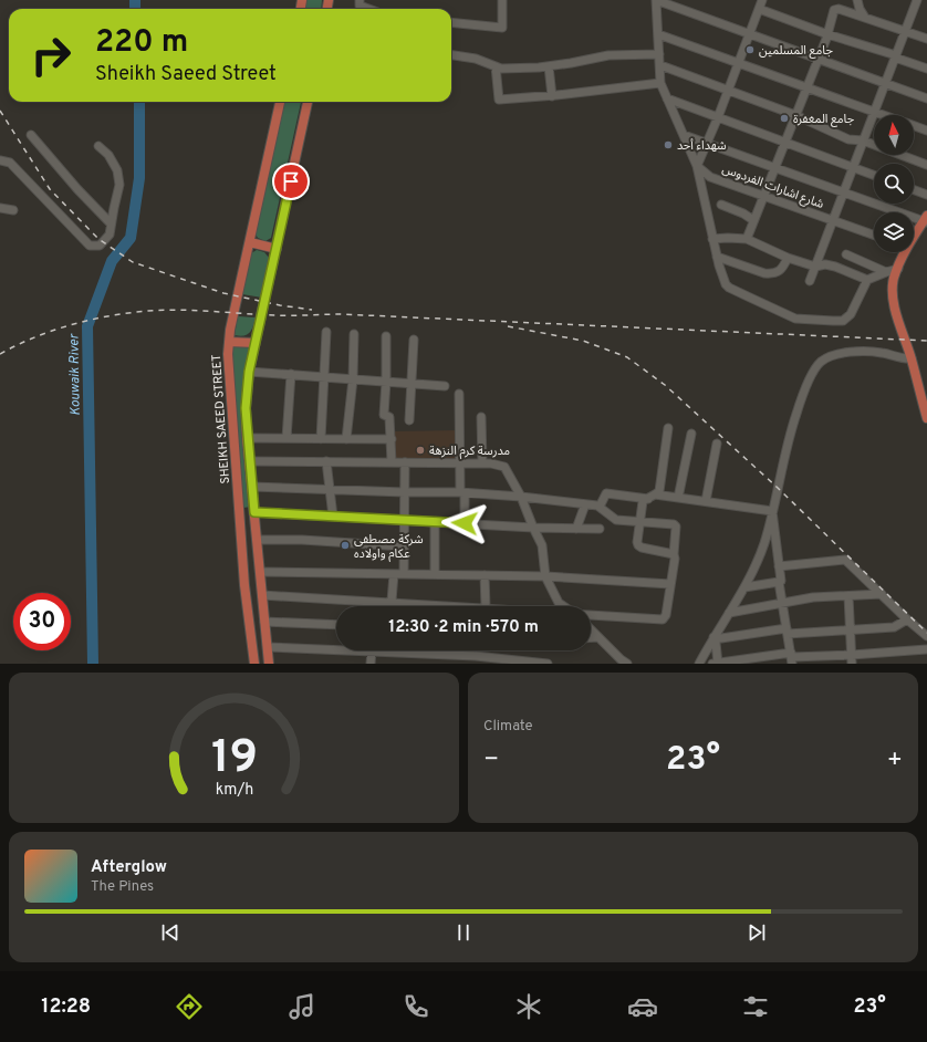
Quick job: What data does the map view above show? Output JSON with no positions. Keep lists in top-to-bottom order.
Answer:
{
  "streets": {
    "main road": ["SHEIKH SAEED STREET"],
    "street": ["شارع اشارات الفردوس"]
  },
  "water": ["Kouwaik River"],
  "places": [
    "جامع المسلمين",
    "جامع المغفرة",
    "شهداء أحد",
    "مدرسة كرم النزهة",
    "شركة مصطفى عكام واولاده"
  ],
  "north": "top",
  "page": {
    "turn": ["220 m", "Sheikh Saeed Street"],
    "limit": "30",
    "trip": "12:30 · 2 min · 570 m",
    "tile": "Climate",
    "heat": ["−", "23°", "+"],
    "song": ["Afterglow", "The Pines"],
    "tabs": ["12:28", "23°"],
    "gauge": ["19", "km/h"]
  }
}
